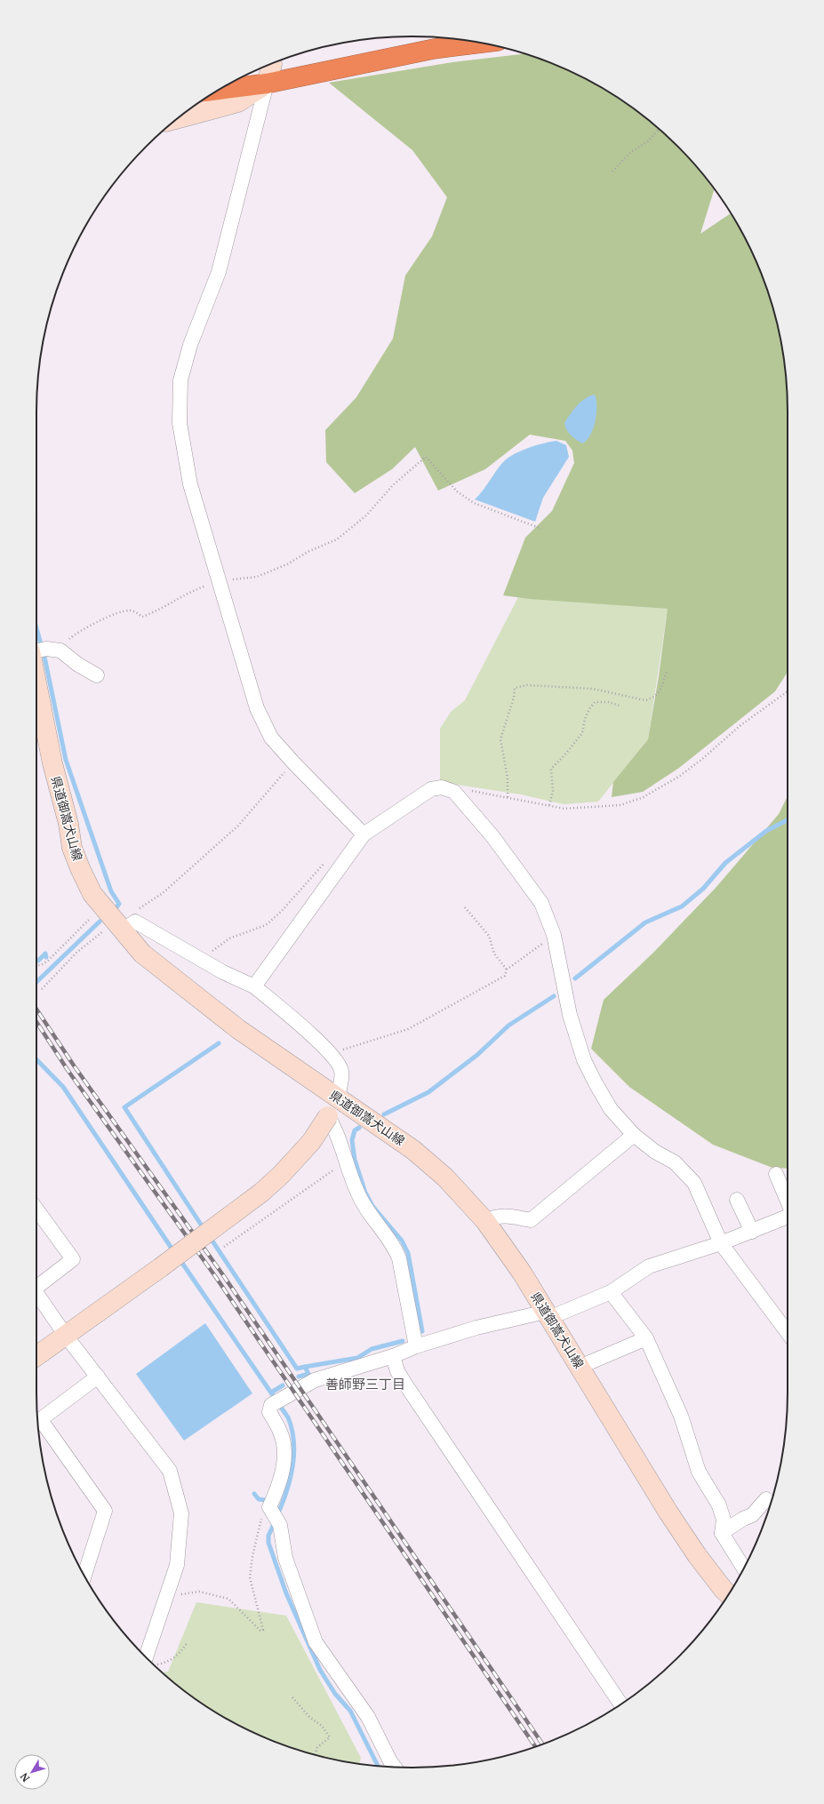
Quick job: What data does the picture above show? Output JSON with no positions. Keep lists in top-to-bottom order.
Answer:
{
  "streets": {
    "main road": ["県道御嵩犬山線"]
  },
  "districts": ["善師野三丁目"],
  "north": "bottom left"
}
